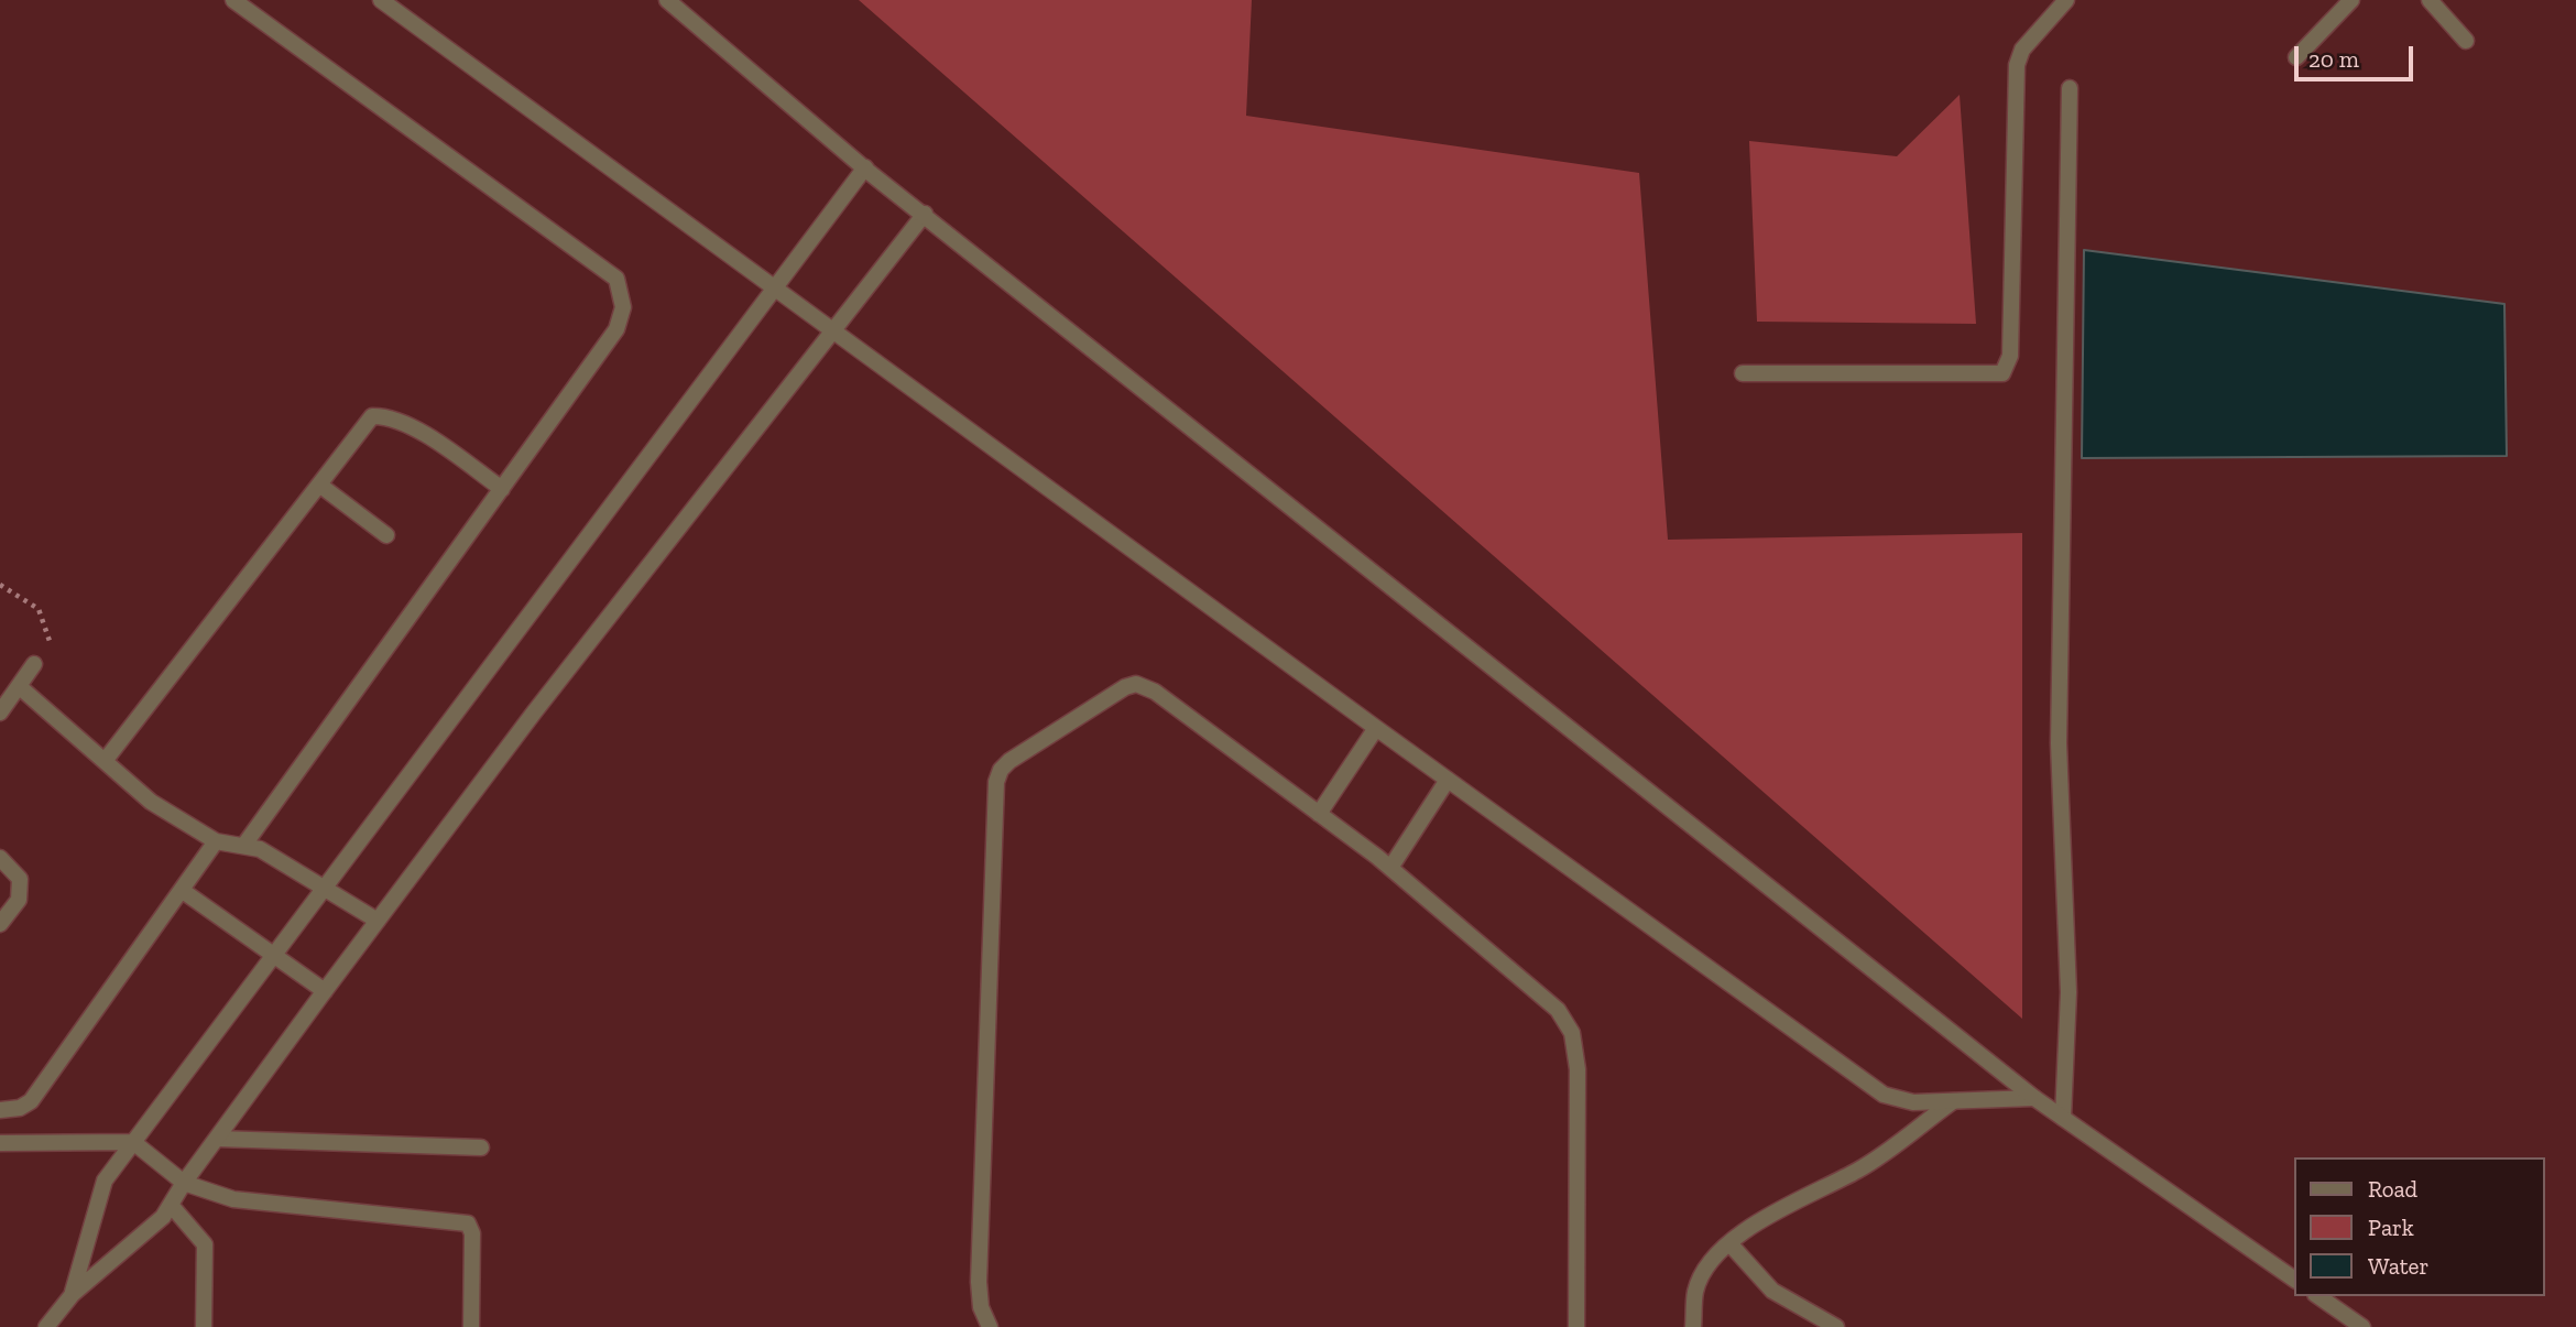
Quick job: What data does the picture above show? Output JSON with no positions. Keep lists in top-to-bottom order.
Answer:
{
  "legend": ["Road", "Park", "Water"],
  "scale_bar": "20 m"
}
